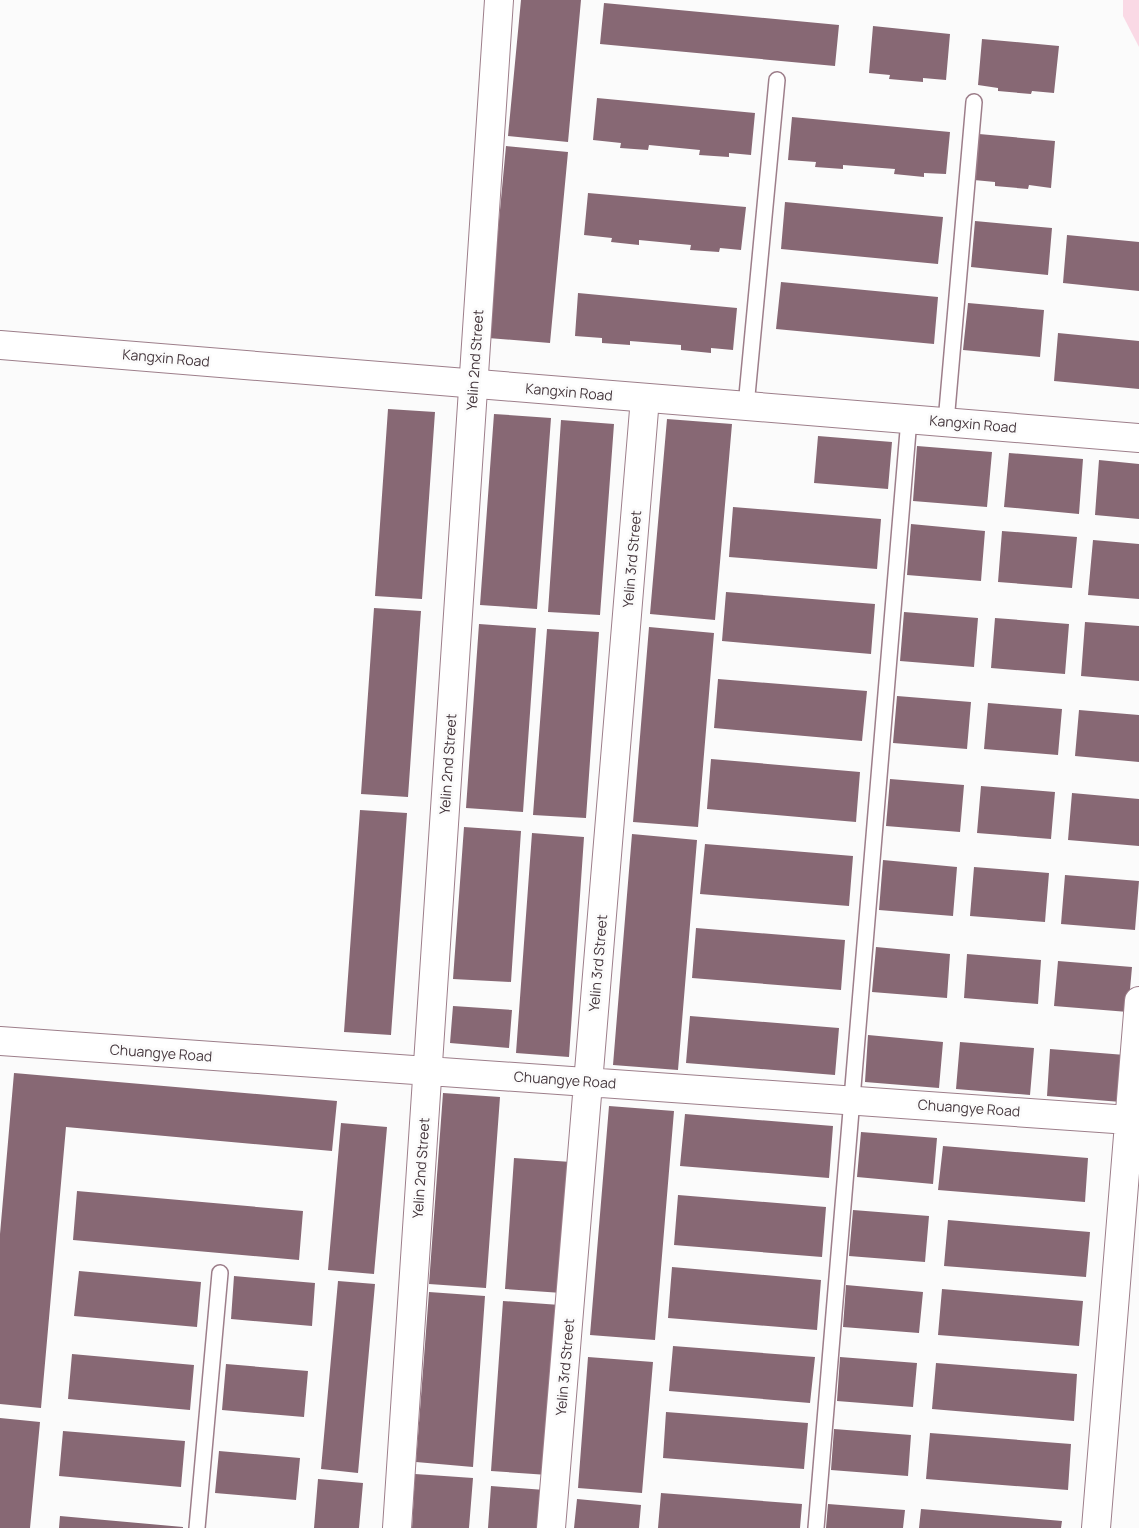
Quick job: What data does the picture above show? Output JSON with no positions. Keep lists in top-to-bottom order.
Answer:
{
  "streets": {
    "street": [
      "Kangxin Road",
      "Yelin 2nd Street",
      "Yelin 3rd Street",
      "Chuangye Road"
    ]
  },
  "crossings": [
    ["Kangxin Road", "Yelin 2nd Street"],
    ["Kangxin Road", "Yelin 3rd Street"],
    ["Yelin 2nd Street", "Chuangye Road"],
    ["Yelin 3rd Street", "Chuangye Road"]
  ]
}
